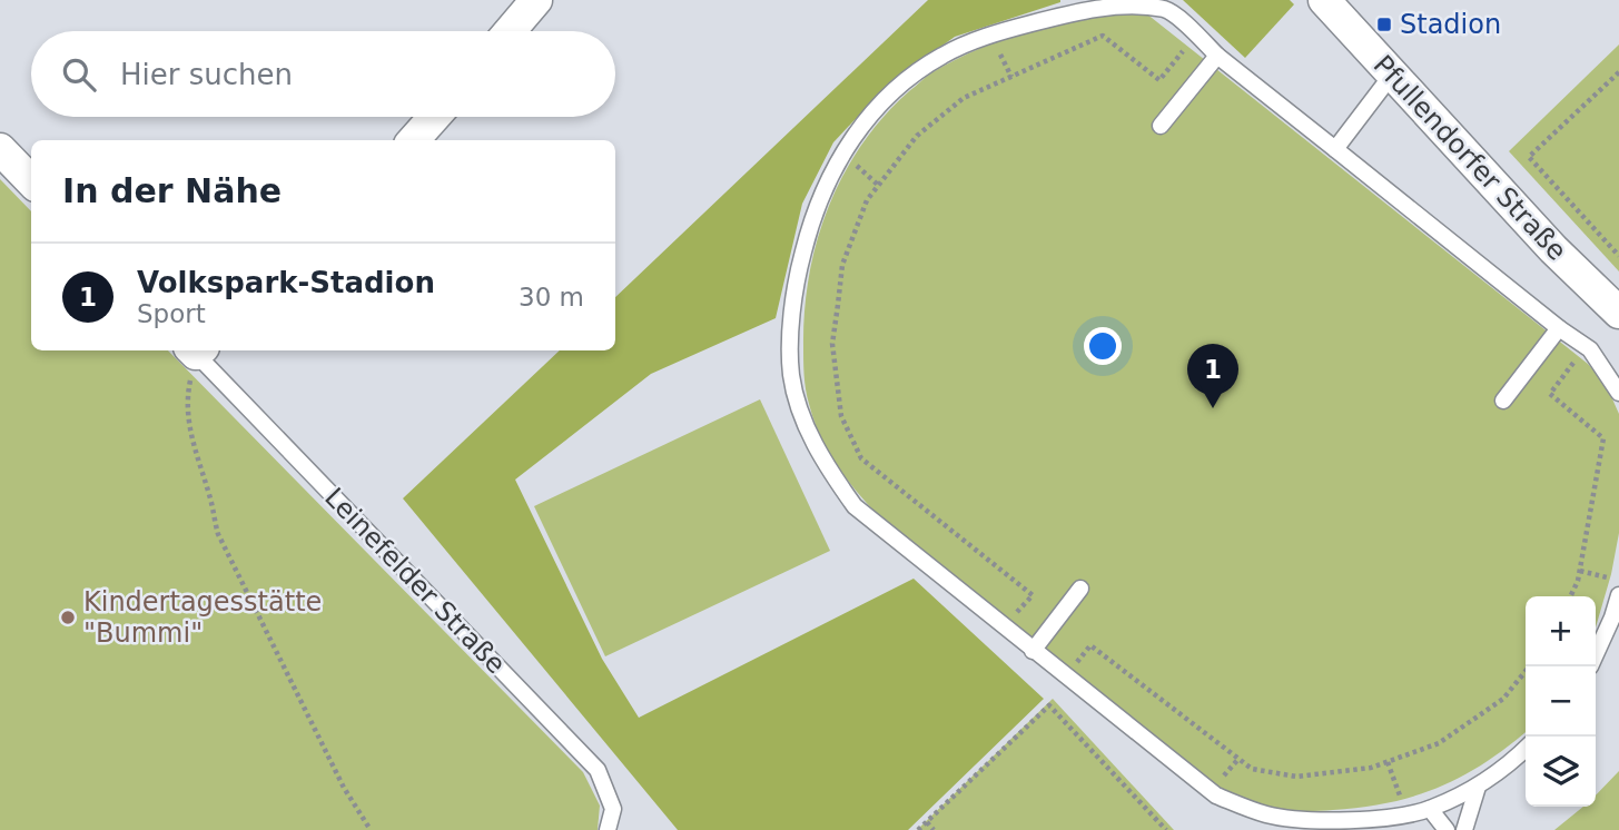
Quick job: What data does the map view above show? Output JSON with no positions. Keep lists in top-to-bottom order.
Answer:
{
  "streets": {
    "street": ["Pfullendorfer Straße"],
    "lane": ["Leinefelder Straße"]
  },
  "places": {
    "transit": ["Stadion"],
    "other": ["Kindertagesstätte \"Bummi\""]
  },
  "page": {
    "search": "Hier suchen",
    "heading": "In der Nähe",
    "list": [
      {
        "mark": "1",
        "name": "Volkspark-Stadion",
        "note": "Sport",
        "value": "30 m"
      }
    ],
    "pins": "1",
    "map_buttons": ["+", "−"]
  }
}
